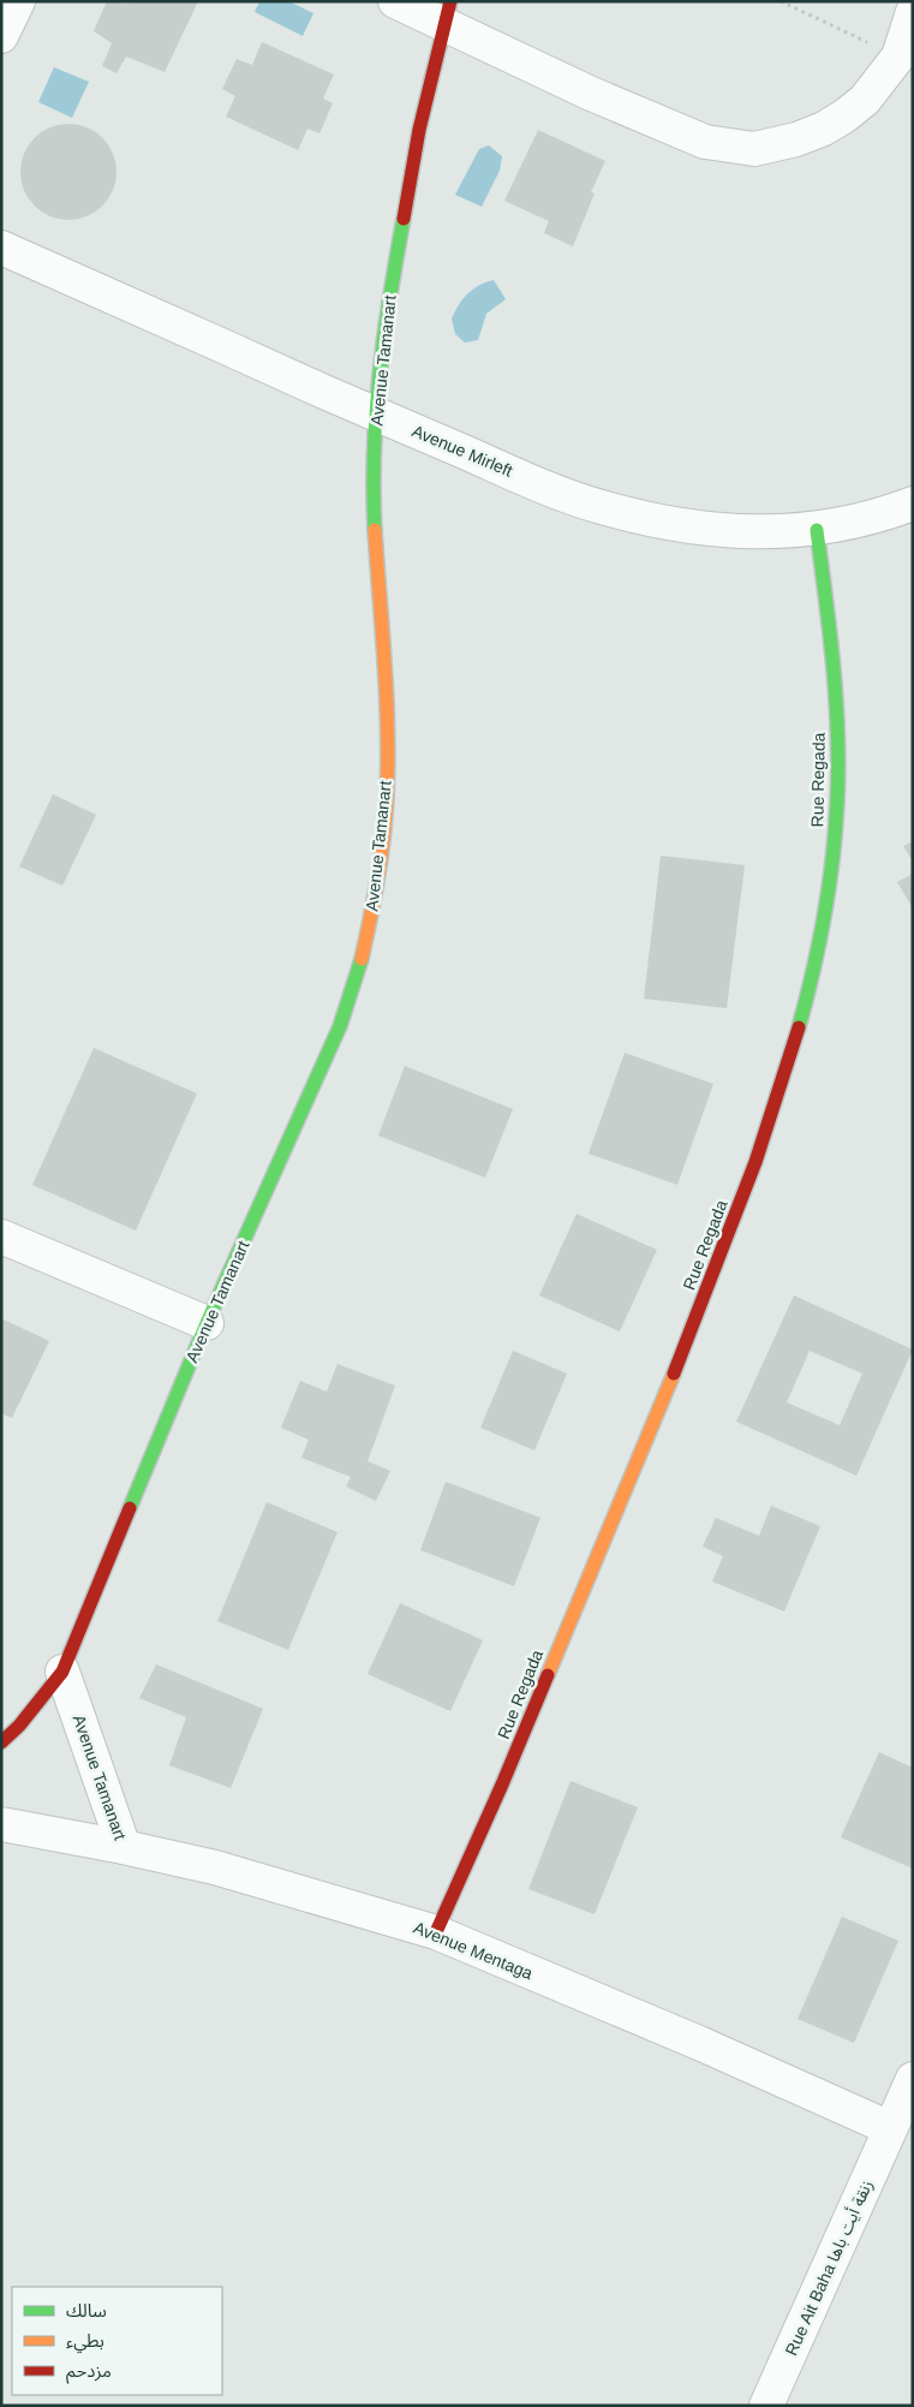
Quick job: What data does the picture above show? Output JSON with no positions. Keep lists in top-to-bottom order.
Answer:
{
  "streets": {
    "street": [
      "Avenue Tamanart",
      "Avenue Mirleft",
      "Rue Regada",
      "Avenue Mentaga",
      "Rue Ait Baha زنقة أيت باها"
    ]
  },
  "crossings": [
    ["Avenue Tamanart", "Avenue Mirleft"],
    ["Avenue Tamanart", "Avenue Mentaga"],
    ["Avenue Mirleft", "Rue Regada"],
    ["Rue Regada", "Avenue Mentaga"],
    ["Avenue Mentaga", "Rue Ait Baha زنقة أيت باها"]
  ],
  "legend": ["سالك", "بطيء", "مزدحم"]
}
